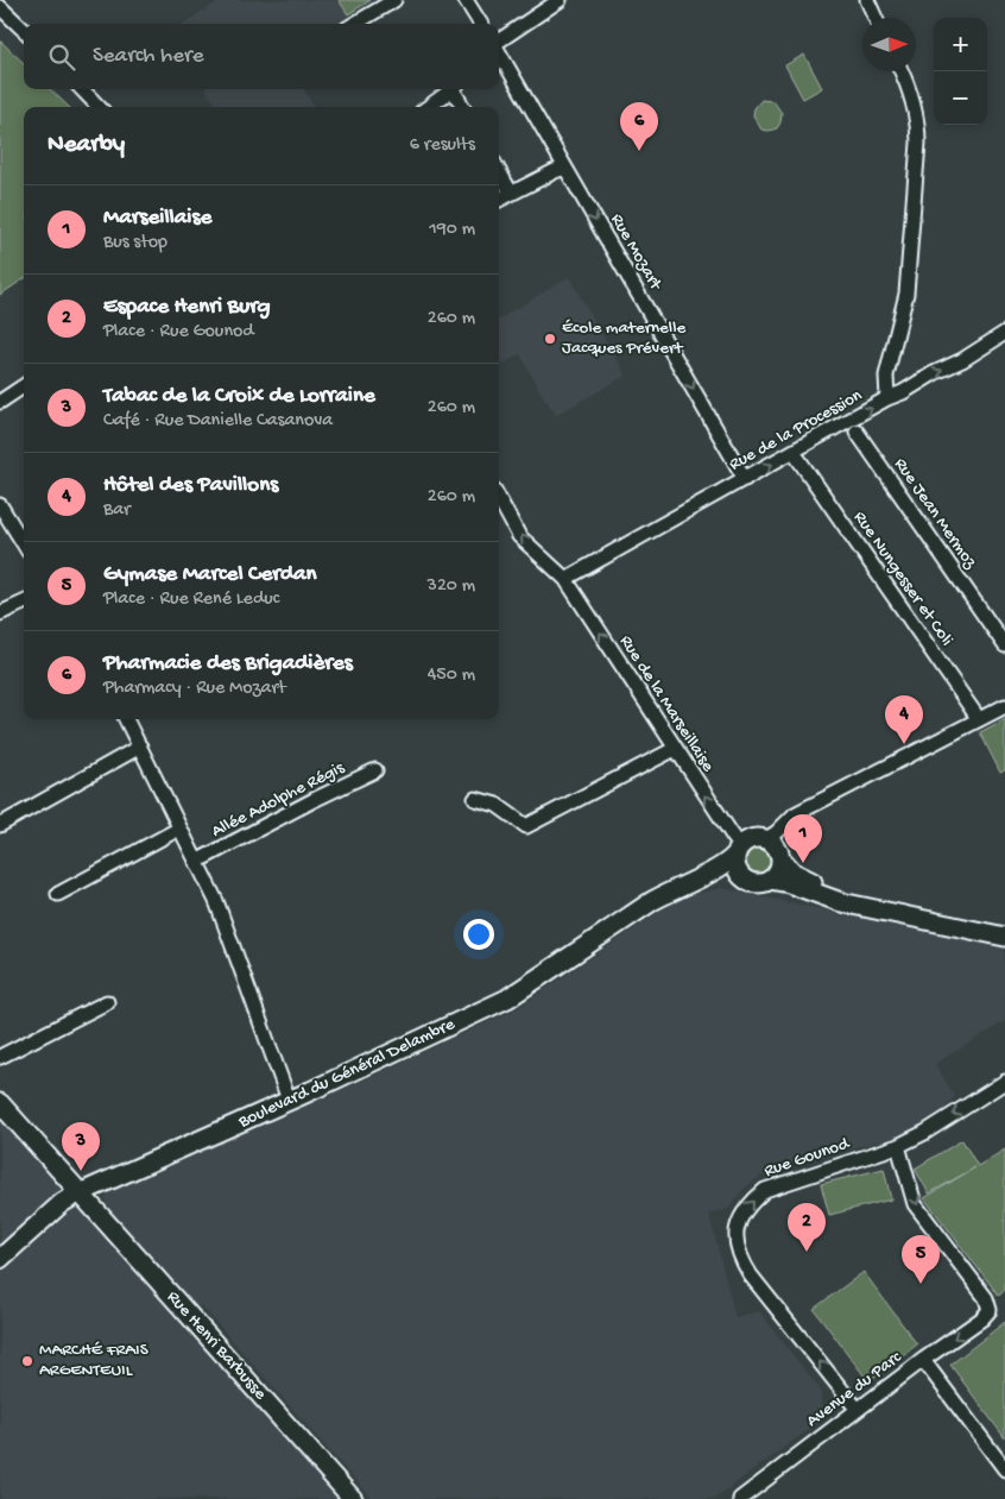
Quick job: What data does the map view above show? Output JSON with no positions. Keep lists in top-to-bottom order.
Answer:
{
  "streets": {
    "street": [
      "Rue Mozart",
      "Rue de la Procession",
      "Rue Jean Mermoz",
      "Rue Nungesser et Coli",
      "Rue de la Marseillaise",
      "Allée Adolphe Régis",
      "Boulevard du Général Delambre",
      "Rue Gounod",
      "Rue Henri Barbusse",
      "Avenue du Parc"
    ]
  },
  "crossings": [
    ["Rue Mozart", "Rue de la Procession"],
    ["Rue de la Procession", "Rue Jean Mermoz"],
    ["Rue de la Procession", "Rue Nungesser et Coli"],
    ["Rue de la Procession", "Rue de la Marseillaise"],
    ["Rue de la Marseillaise", "Boulevard du Général Delambre"],
    ["Boulevard du Général Delambre", "Rue Henri Barbusse"],
    ["Rue Gounod", "Avenue du Parc"]
  ],
  "one_way": ["Rue Mozart", "Rue de la Marseillaise"],
  "places": ["École maternelle Jacques Prévert", "MARCHÉ FRAIS ARGENTEUIL"],
  "north": "right",
  "page": {
    "map_buttons": ["+", "−"],
    "search": "Search here",
    "pins": [
      "6",
      "4",
      "1",
      "3",
      "2",
      "5"
    ],
    "heading": ["Nearby", "6 results"],
    "list": [
      {
        "mark": "1",
        "name": "Marseillaise",
        "note": "Bus stop",
        "value": "190 m"
      },
      {
        "mark": "2",
        "name": "Espace Henri Burg",
        "note": "Place · Rue Gounod",
        "value": "260 m"
      },
      {
        "mark": "3",
        "name": "Tabac de la Croix de Lorraine",
        "note": "Café · Rue Danielle Casanova",
        "value": "260 m"
      },
      {
        "mark": "4",
        "name": "Hôtel des Pavillons",
        "note": "Bar",
        "value": "260 m"
      },
      {
        "mark": "5",
        "name": "Gymase Marcel Cerdan",
        "note": "Place · Rue René Leduc",
        "value": "320 m"
      },
      {
        "mark": "6",
        "name": "Pharmacie des Brigadières",
        "note": "Pharmacy · Rue Mozart",
        "value": "450 m"
      }
    ]
  }
}
